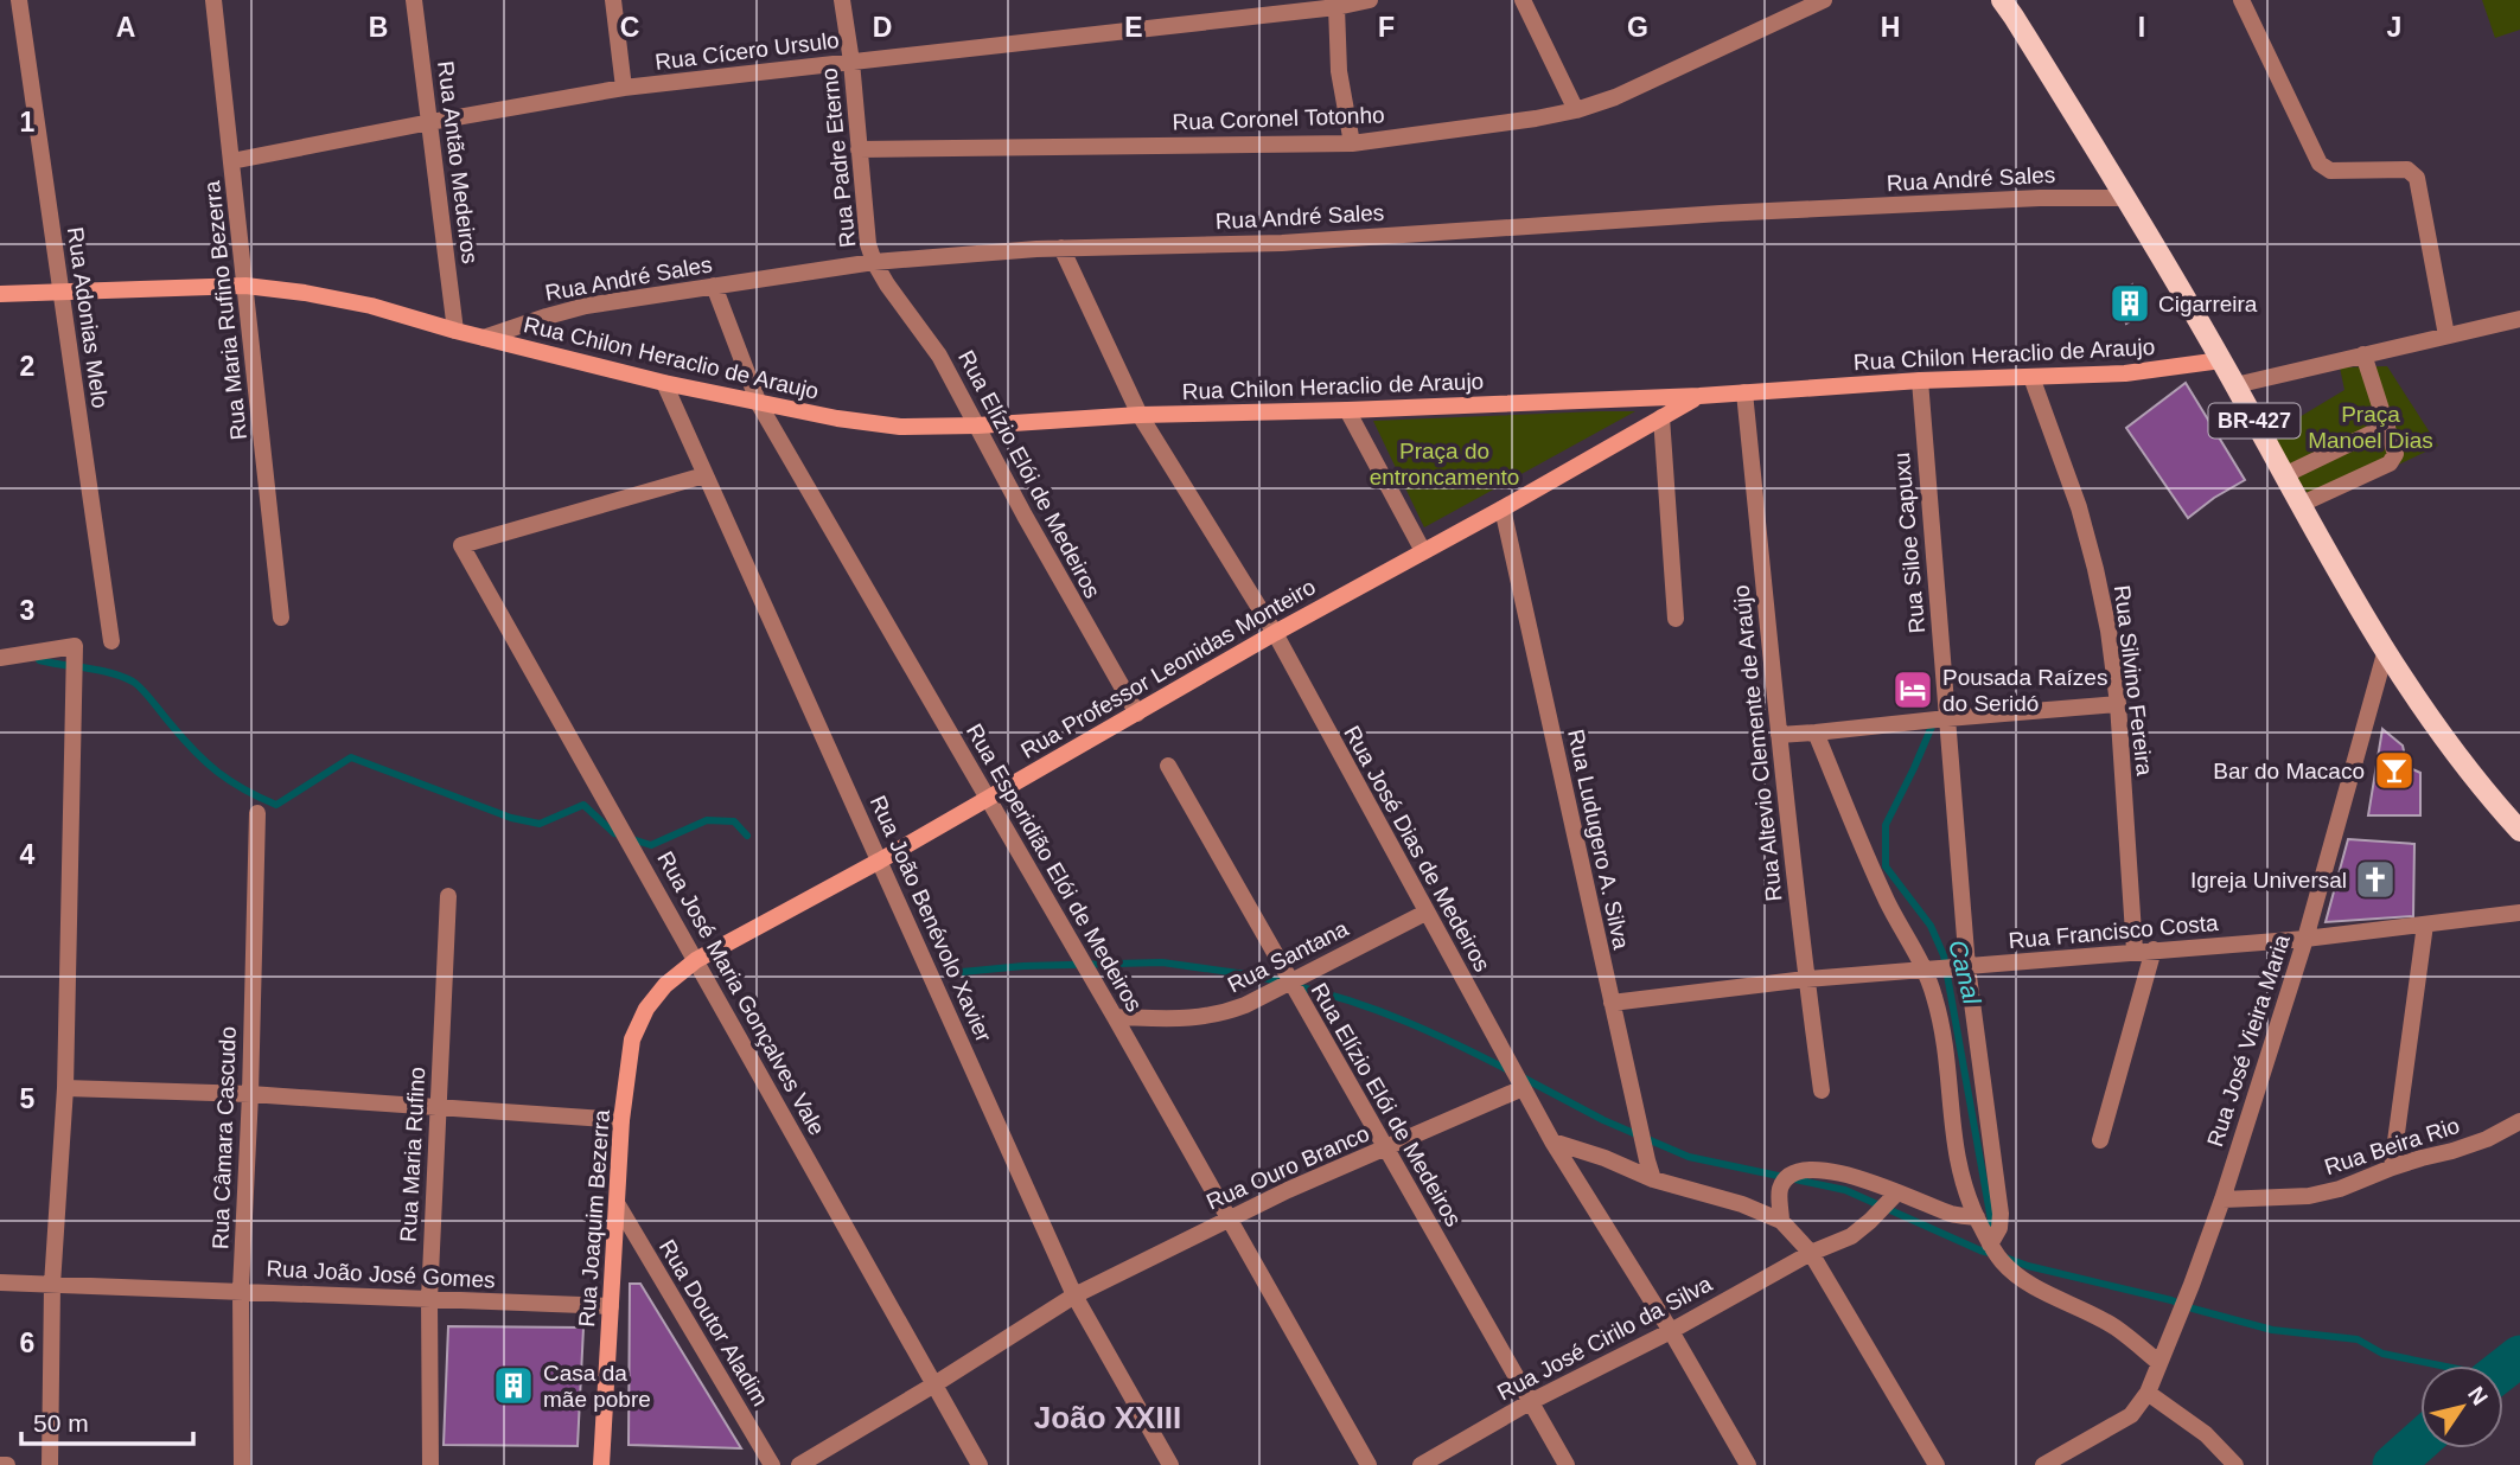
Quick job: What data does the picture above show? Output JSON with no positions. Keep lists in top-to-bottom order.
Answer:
{
  "streets": {
    "main road": [
      "Rua Chilon Heraclio de Araujo",
      "BR-427",
      "Rua Professor Leonidas Monteiro",
      "Rua Joaquim Bezerra"
    ],
    "street": [
      "Rua Cícero Ursulo",
      "Rua Coronel Totonho",
      "Rua Padre Eterno",
      "Rua Antão Medeiros",
      "Rua André Sales",
      "Rua Maria Rufino Bezerra",
      "Rua Adonias Melo",
      "Rua Elízio Elói de Medeiros",
      "Rua Siloe Capuxu",
      "Rua Silvino Fereira",
      "Rua Altevio Clemente de Araújo",
      "Rua Ludugero A. Silva",
      "Rua José Dias de Medeiros",
      "Rua Esperidião Elói de Medeiros",
      "Rua João Benévolo Xavier",
      "Rua Francisco Costa",
      "Rua Santana",
      "Rua José Maria Gonçalves Vale",
      "Rua José Vieira Maria",
      "Rua Câmara Cascudo",
      "Rua Beira Rio",
      "Rua Maria Rufino",
      "Rua Ouro Branco",
      "Rua João José Gomes",
      "Rua Doutor Aladim",
      "Rua José Cirilo da Silva"
    ]
  },
  "crossings": [
    ["Rua Cícero Ursulo", "Rua Padre Eterno"],
    ["Rua Cícero Ursulo", "Rua Antão Medeiros"],
    ["Rua Cícero Ursulo", "Rua Maria Rufino Bezerra"],
    ["Rua Coronel Totonho", "Rua Padre Eterno"],
    ["Rua Padre Eterno", "Rua André Sales"],
    ["Rua Padre Eterno", "Rua Elízio Elói de Medeiros"],
    ["Rua Antão Medeiros", "Rua Chilon Heraclio de Araujo"],
    ["Rua André Sales", "Rua Chilon Heraclio de Araujo"],
    ["Rua André Sales", "BR-427"],
    ["Rua André Sales", "Rua Elízio Elói de Medeiros"],
    ["Rua André Sales", "Rua José Dias de Medeiros"],
    ["Rua André Sales", "Rua Esperidião Elói de Medeiros"],
    ["Rua Chilon Heraclio de Araujo", "BR-427"],
    ["Rua Chilon Heraclio de Araujo", "Rua Elízio Elói de Medeiros"],
    ["Rua Chilon Heraclio de Araujo", "Rua Siloe Capuxu"],
    ["Rua Chilon Heraclio de Araujo", "Rua Professor Leonidas Monteiro"],
    ["Rua Chilon Heraclio de Araujo", "Rua Silvino Fereira"],
    ["Rua Chilon Heraclio de Araujo", "Rua Altevio Clemente de Araújo"],
    ["Rua Chilon Heraclio de Araujo", "Rua José Dias de Medeiros"],
    ["Rua Chilon Heraclio de Araujo", "Rua Esperidião Elói de Medeiros"],
    ["Rua Chilon Heraclio de Araujo", "Rua João Benévolo Xavier"],
    ["BR-427", "Rua José Vieira Maria"],
    ["Rua Elízio Elói de Medeiros", "Rua Professor Leonidas Monteiro"],
    ["Rua Elízio Elói de Medeiros", "Rua Santana"],
    ["Rua Elízio Elói de Medeiros", "Rua Ouro Branco"],
    ["Rua Elízio Elói de Medeiros", "Rua José Cirilo da Silva"],
    ["Rua Siloe Capuxu", "Rua Francisco Costa"],
    ["Rua Professor Leonidas Monteiro", "Rua Ludugero A. Silva"],
    ["Rua Professor Leonidas Monteiro", "Rua José Dias de Medeiros"],
    ["Rua Professor Leonidas Monteiro", "Rua Esperidião Elói de Medeiros"],
    ["Rua Professor Leonidas Monteiro", "Rua João Benévolo Xavier"],
    ["Rua Professor Leonidas Monteiro", "Rua José Maria Gonçalves Vale"],
    ["Rua Professor Leonidas Monteiro", "Rua Joaquim Bezerra"],
    ["Rua Silvino Fereira", "Rua Francisco Costa"],
    ["Rua Altevio Clemente de Araújo", "Rua Francisco Costa"],
    ["Rua Ludugero A. Silva", "Rua Francisco Costa"],
    ["Rua José Dias de Medeiros", "Rua Santana"],
    ["Rua José Dias de Medeiros", "Rua Ouro Branco"],
    ["Rua José Dias de Medeiros", "Rua José Cirilo da Silva"],
    ["Rua Esperidião Elói de Medeiros", "Rua Santana"],
    ["Rua Esperidião Elói de Medeiros", "Rua Ouro Branco"],
    ["Rua João Benévolo Xavier", "Rua José Maria Gonçalves Vale"],
    ["Rua João Benévolo Xavier", "Rua Ouro Branco"],
    ["Rua Francisco Costa", "Rua José Vieira Maria"],
    ["Rua José Maria Gonçalves Vale", "Rua Ouro Branco"],
    ["Rua José Vieira Maria", "Rua Beira Rio"],
    ["Rua Câmara Cascudo", "Rua João José Gomes"],
    ["Rua Maria Rufino", "Rua João José Gomes"],
    ["Rua Joaquim Bezerra", "Rua João José Gomes"],
    ["Rua Joaquim Bezerra", "Rua Doutor Aladim"]
  ],
  "districts": ["João XXIII"],
  "water": ["Canal"],
  "parks": ["Praça Manoel Dias", "Praça do entroncamento"],
  "places": {
    "building": ["Cigarreira", "Casa da mãe pobre"],
    "hotel": ["Pousada Raízes do Seridó"],
    "bar": ["Bar do Macaco"],
    "church": ["Igreja Universal"]
  },
  "scale_bar": "50 m",
  "north": "top right",
  "grid": {
    "columns": [
      "A",
      "B",
      "C",
      "D",
      "E",
      "F",
      "G",
      "H",
      "I",
      "J"
    ],
    "rows": [
      "1",
      "2",
      "3",
      "4",
      "5",
      "6"
    ]
  }
}
